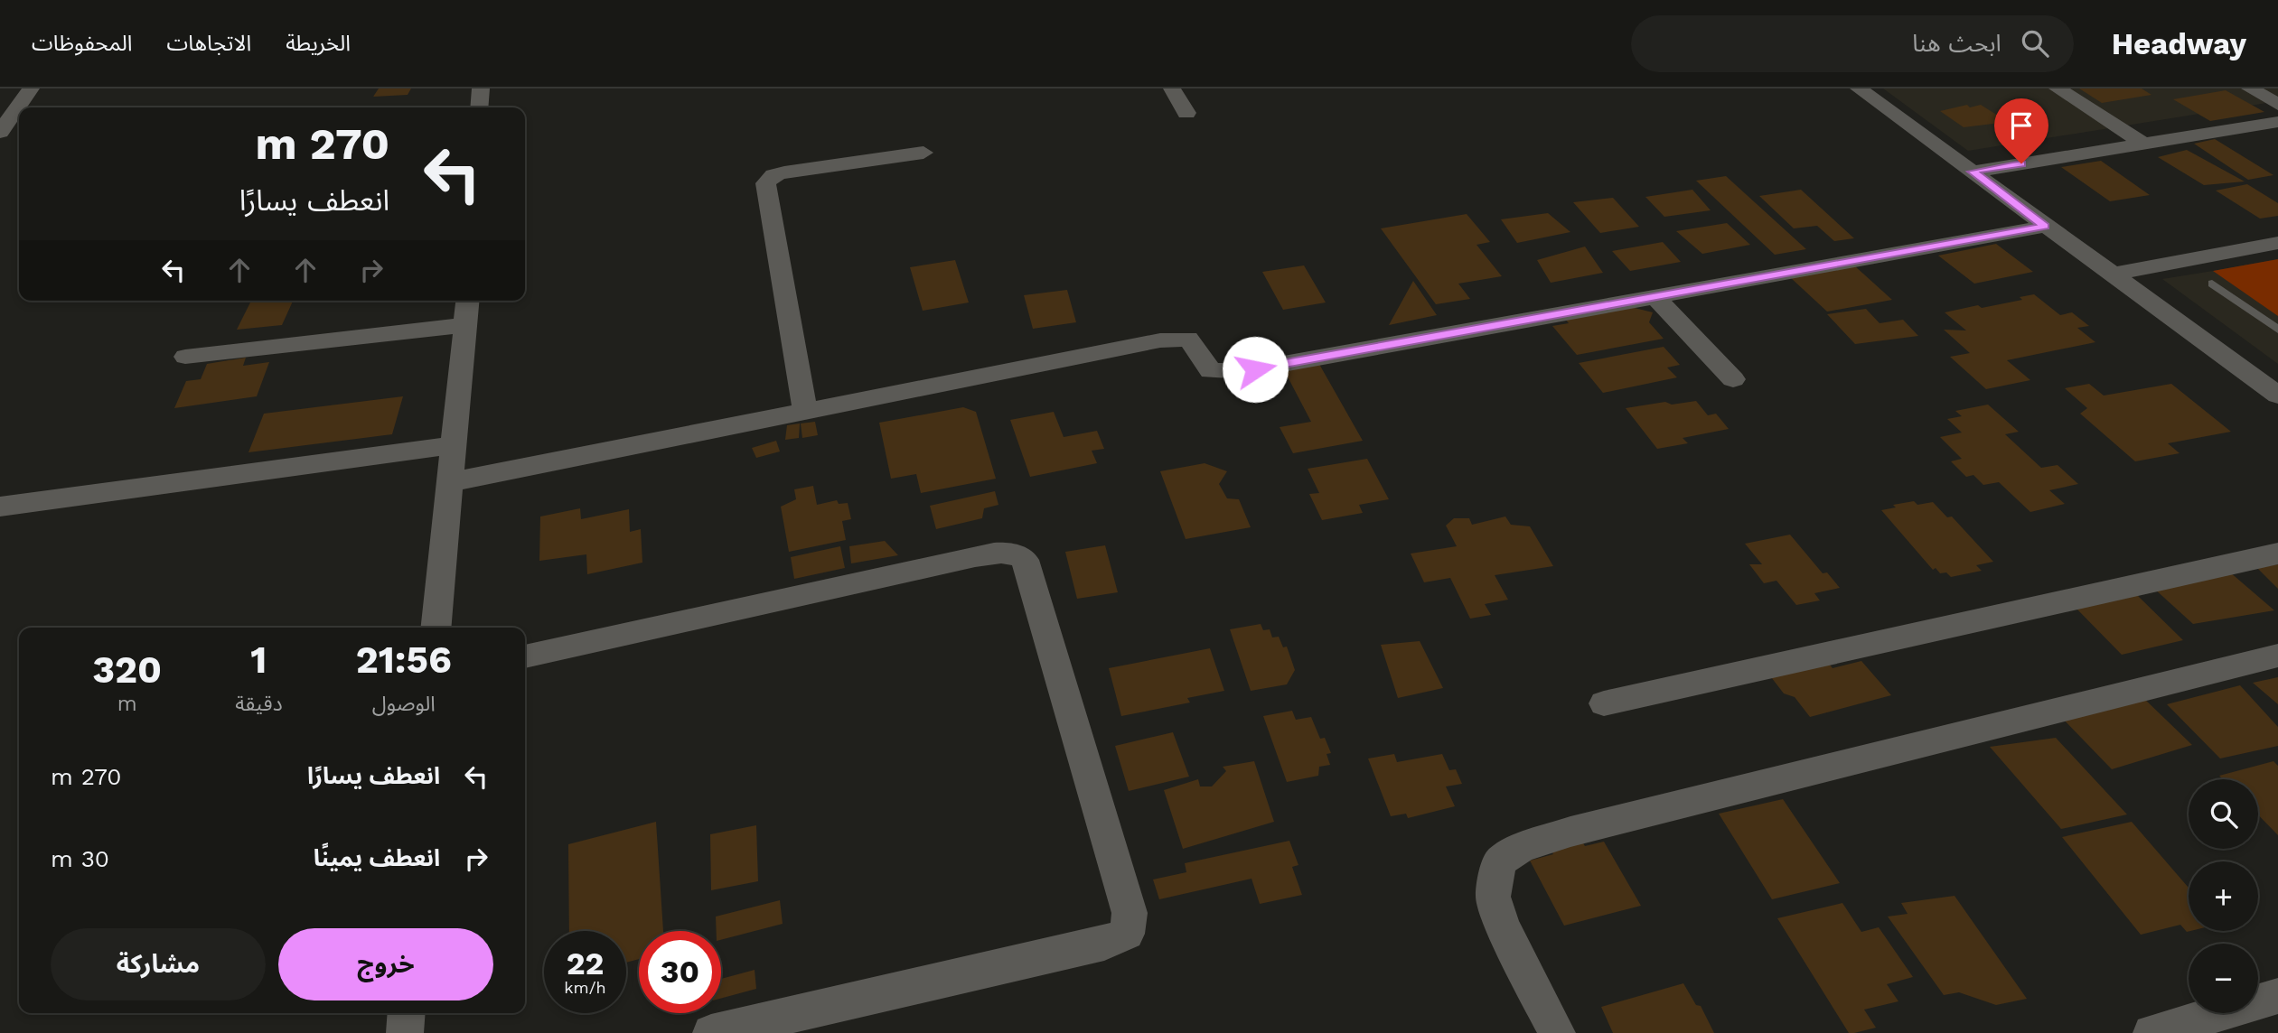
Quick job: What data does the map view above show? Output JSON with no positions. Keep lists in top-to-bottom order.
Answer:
{
  "page": {
    "header": "Headway",
    "search": "ابحث هنا",
    "nav": ["الخريطة", "الاتجاهات", "المحفوظات"],
    "turn": ["270 m", "انعطف يسارًا"],
    "eta": [
      "21:56",
      "الوصول",
      "1",
      "دقيقة",
      "320",
      "m"
    ],
    "list": [
      {
        "name": "انعطف يسارًا",
        "value": "270 m"
      },
      {
        "name": "انعطف يمينًا",
        "value": "30 m"
      }
    ],
    "map_buttons": ["+", "−"],
    "buttons": ["خروج", "مشاركة"],
    "speed": "22 km/h",
    "limit": "30"
  }
}
